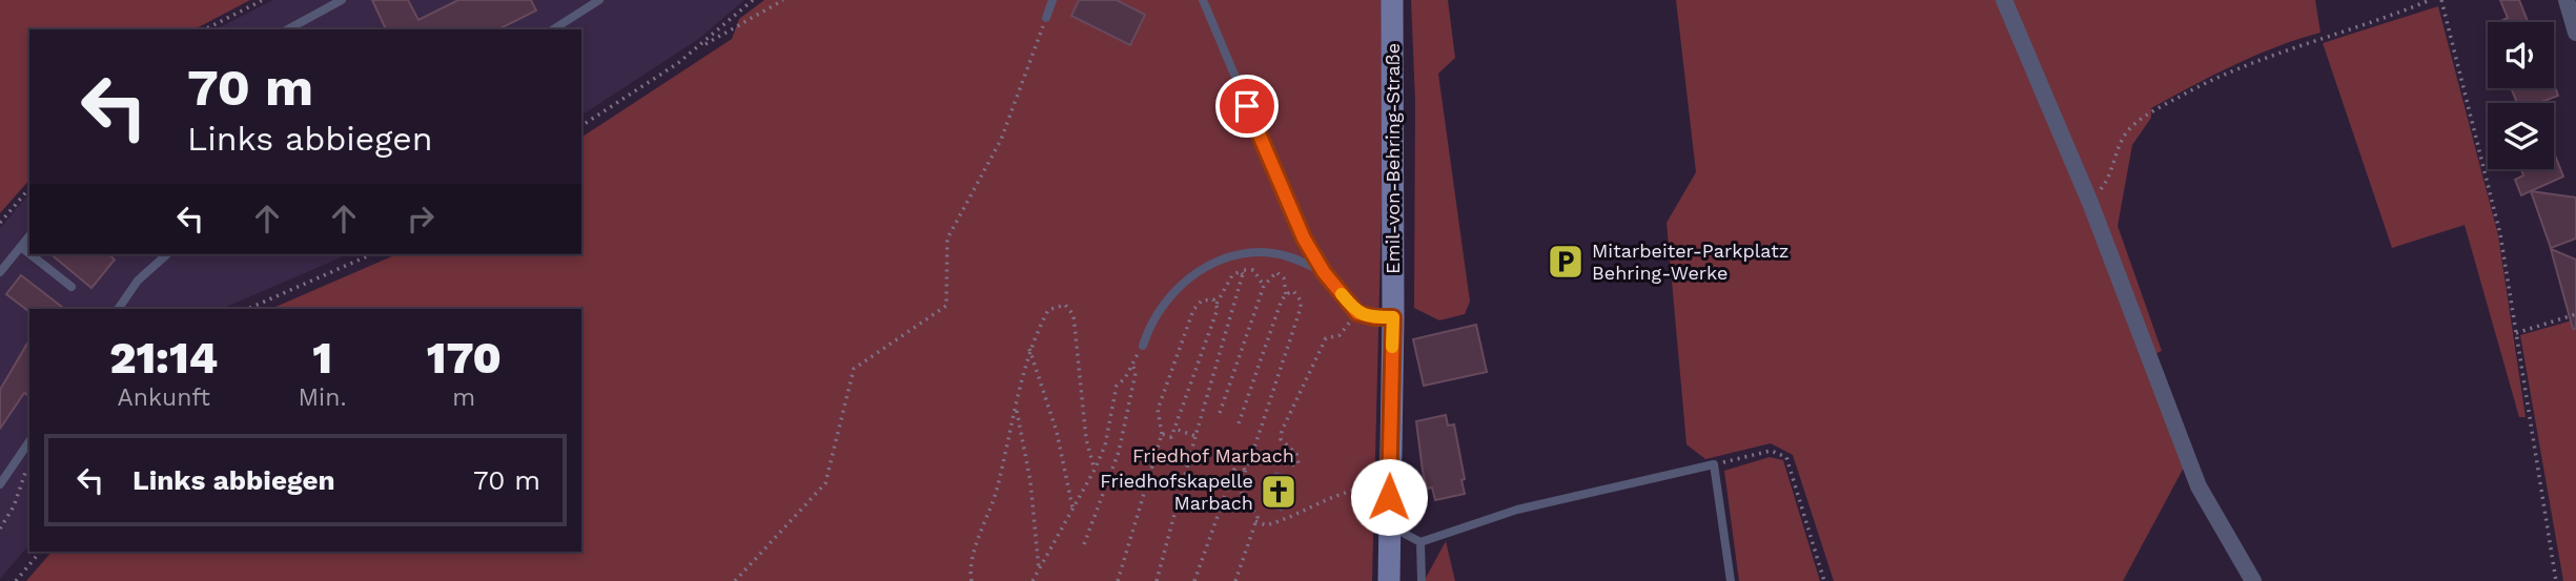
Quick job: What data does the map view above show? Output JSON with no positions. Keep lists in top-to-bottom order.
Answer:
{
  "streets": {
    "main road": ["Emil-von-Behring-Straße"]
  },
  "parks": ["Friedhof Marbach"],
  "places": {
    "parking": ["Mitarbeiter-Parkplatz Behring-Werke"],
    "church": ["Friedhofskapelle Marbach"]
  },
  "page": {
    "turn": ["70 m", "Links abbiegen"],
    "eta": [
      "21:14",
      "Ankunft",
      "1",
      "Min.",
      "170",
      "m"
    ],
    "list": [
      {
        "name": "Links abbiegen",
        "value": "70 m"
      }
    ]
  }
}
